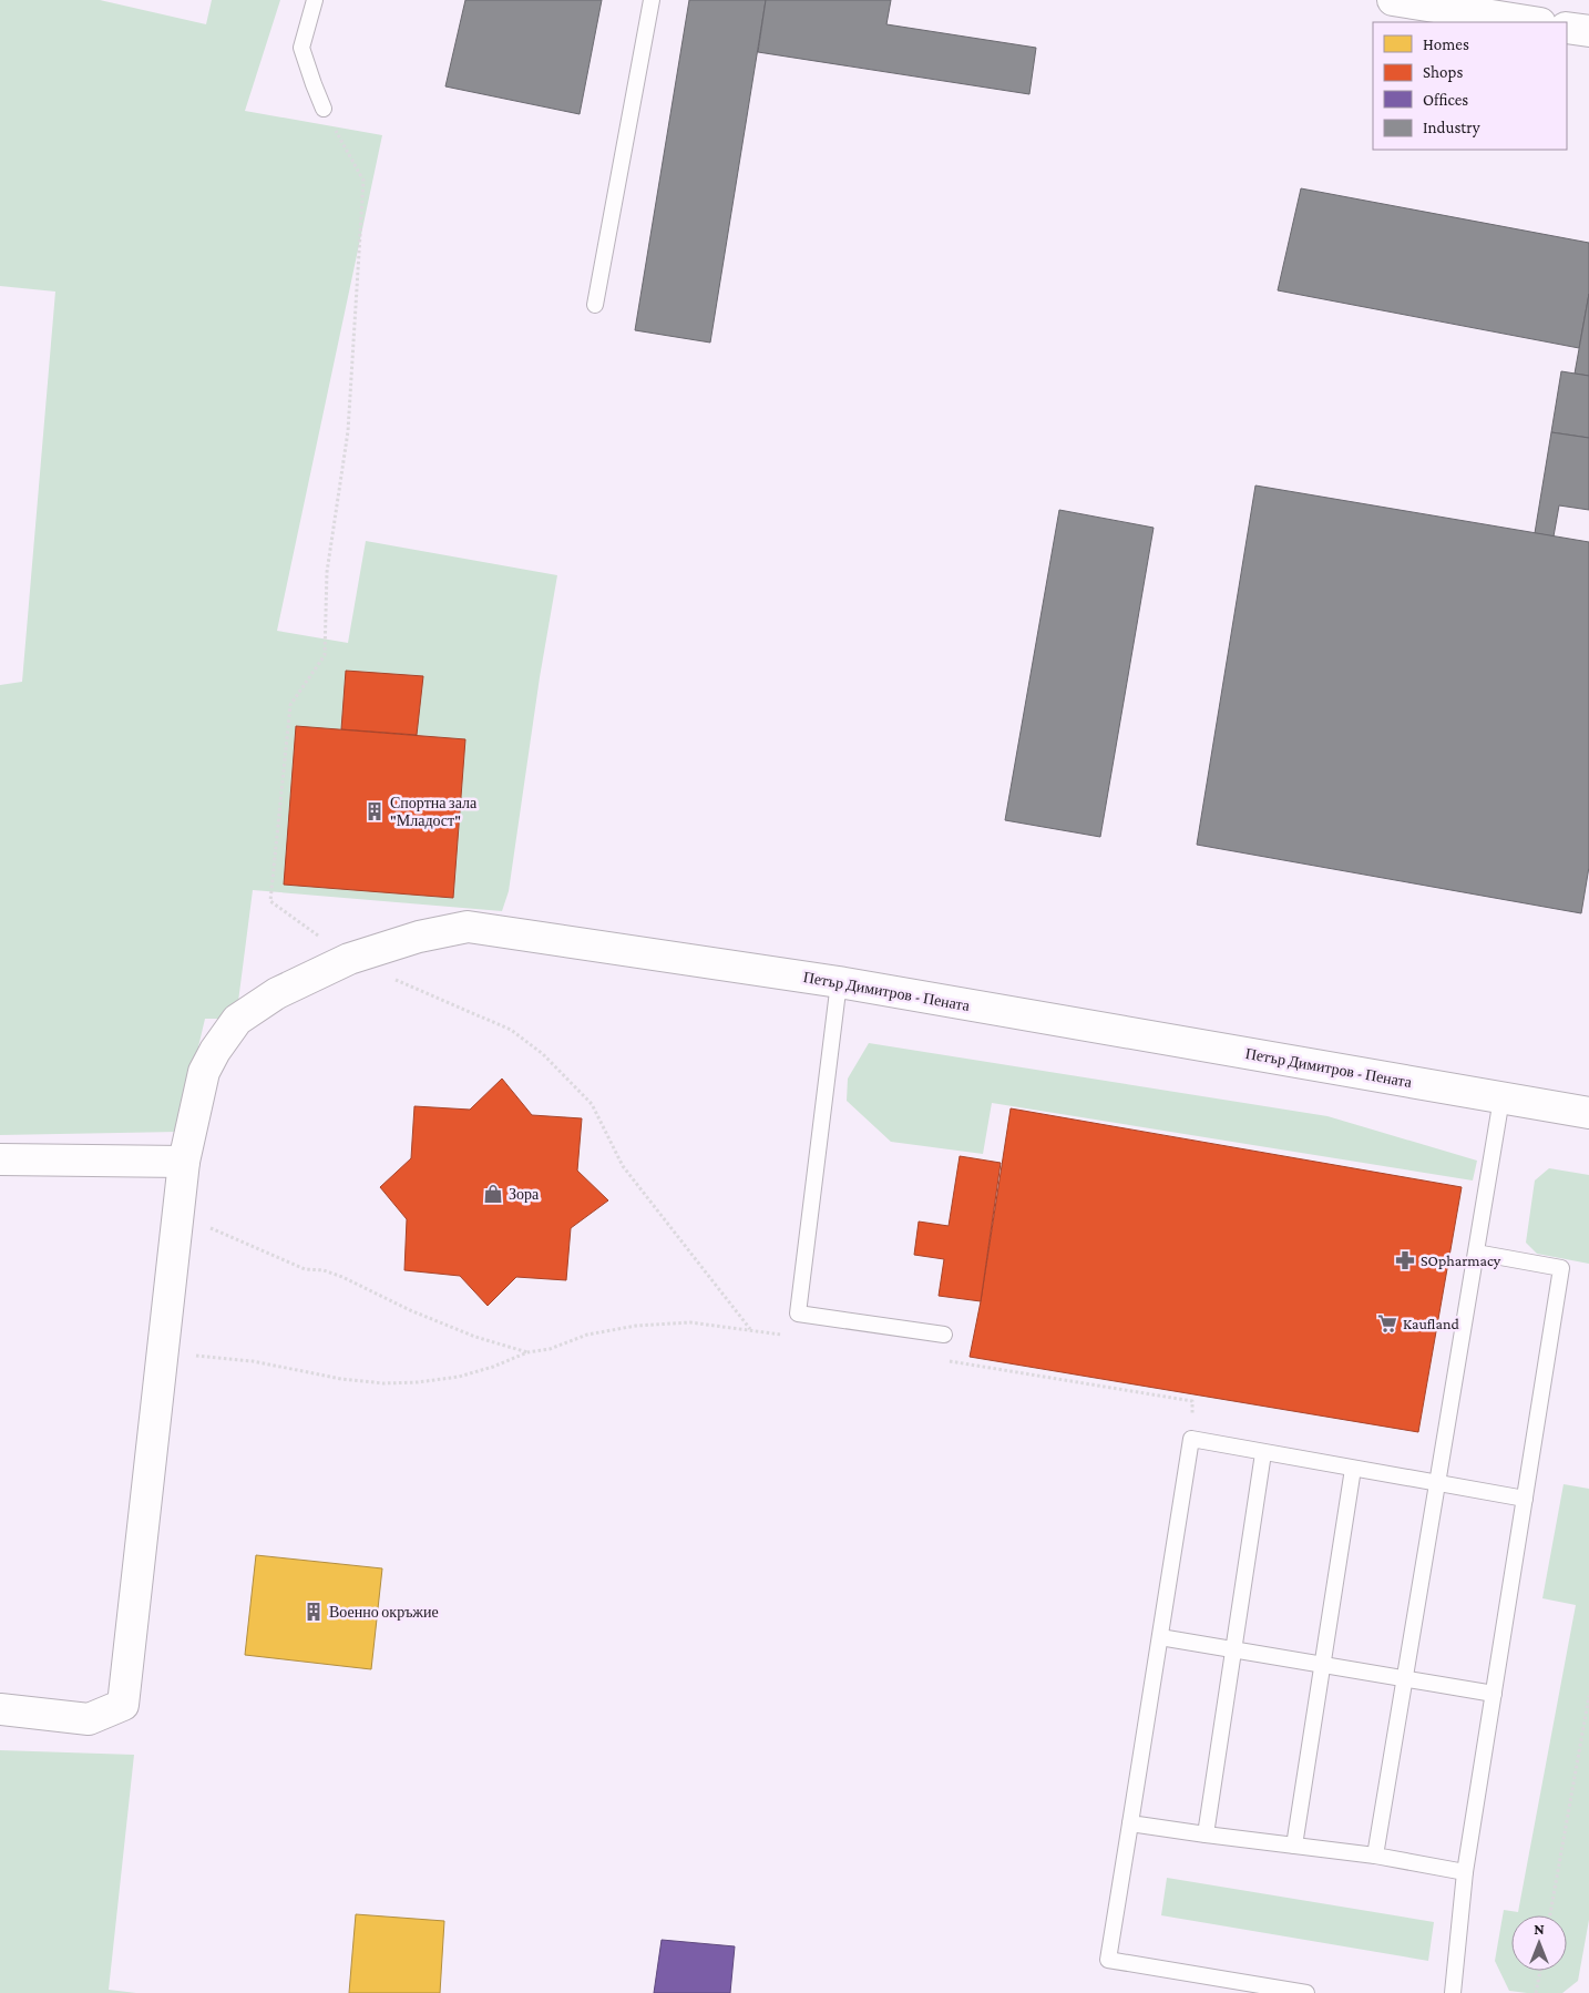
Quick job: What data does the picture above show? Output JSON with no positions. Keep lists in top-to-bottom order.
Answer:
{
  "streets": {
    "street": ["Петър Димитров - Пената"]
  },
  "places": {
    "building": ["Спортна зала \"Младост\"", "Военно окръжие"],
    "shop": ["Зора"],
    "pharmacy": ["SOpharmacy"],
    "supermarket": ["Kaufland"]
  },
  "legend": [
    "Homes",
    "Shops",
    "Offices",
    "Industry"
  ],
  "north": "top"
}
